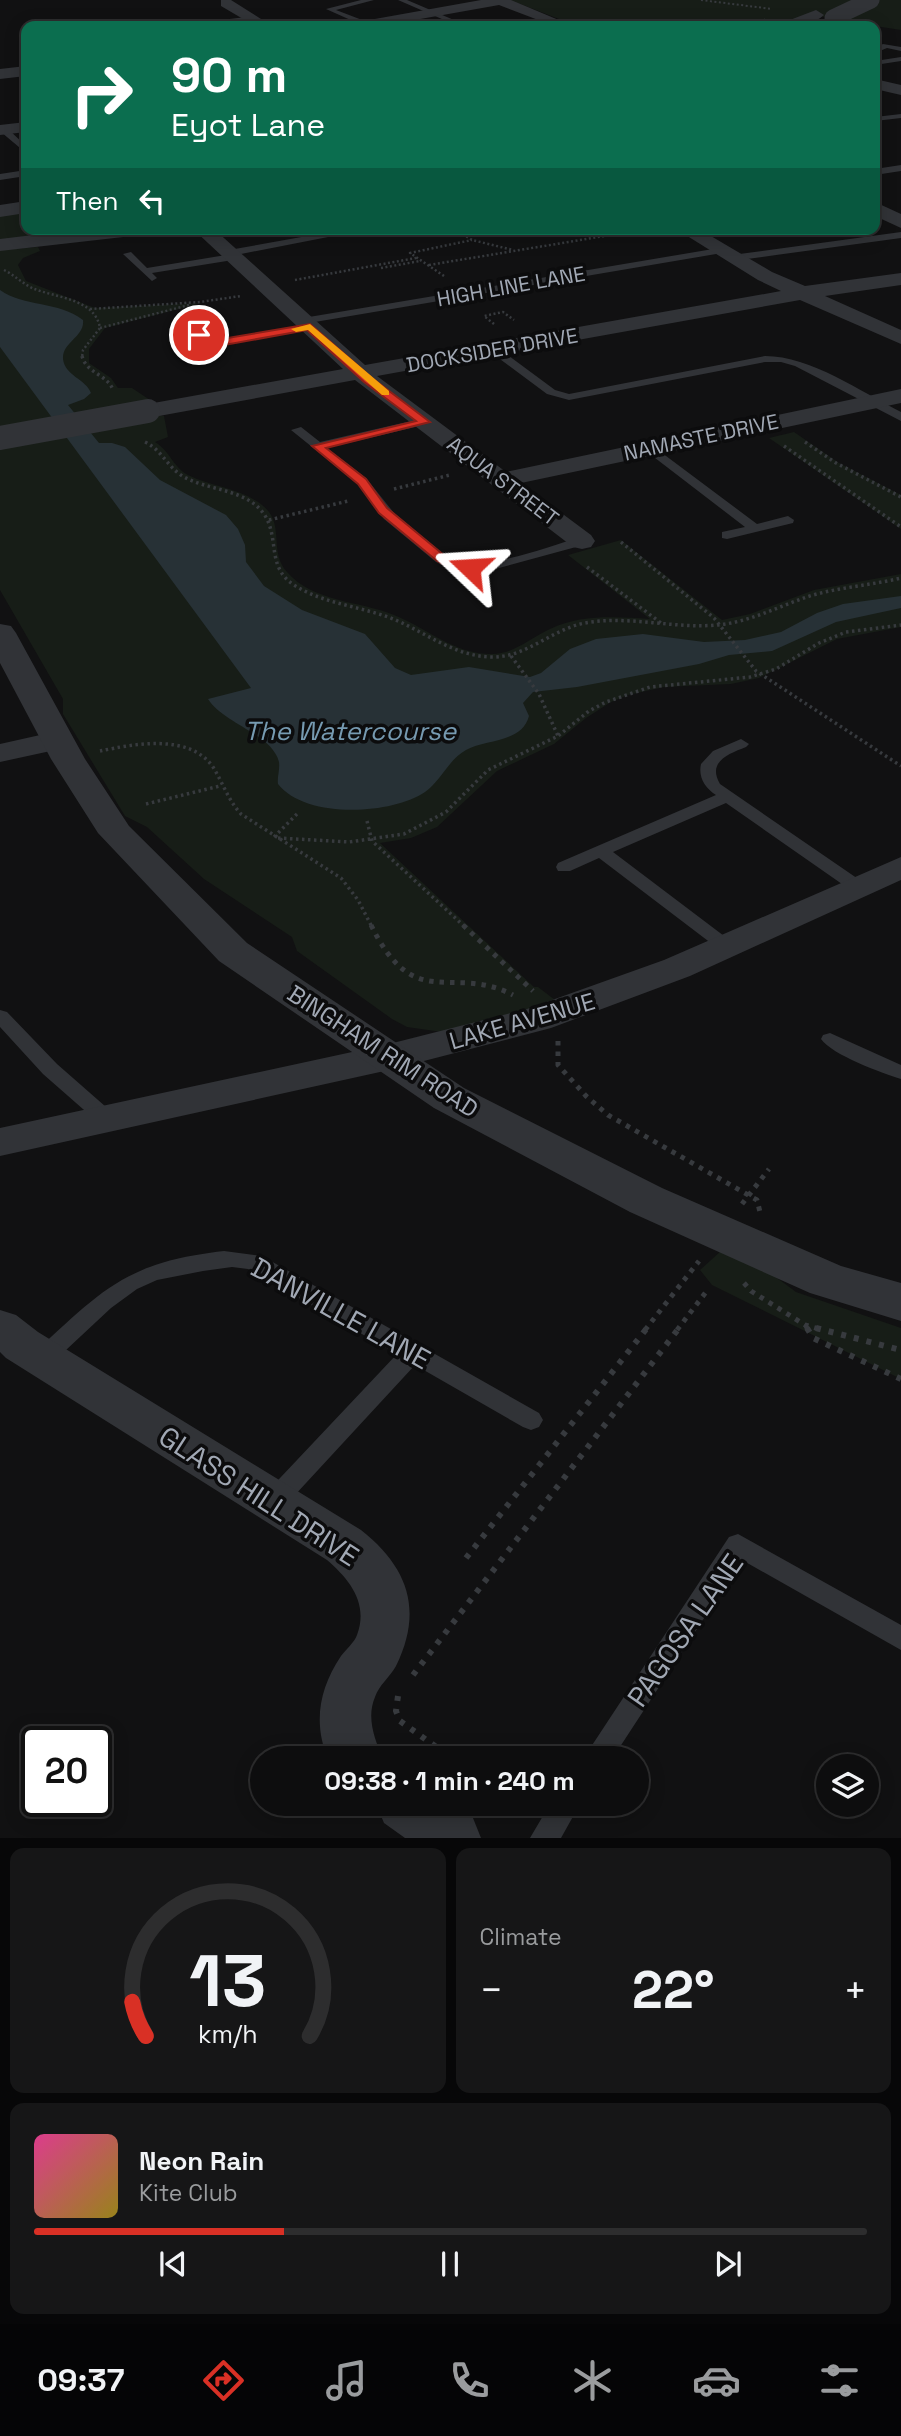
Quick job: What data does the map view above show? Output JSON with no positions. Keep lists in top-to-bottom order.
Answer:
{
  "streets": {
    "street": [
      "DOCKSIDER DRIVE",
      "NAMASTE DRIVE",
      "AQUA STREET",
      "LAKE AVENUE",
      "BINGHAM RIM ROAD",
      "GLASS HILL DRIVE"
    ],
    "lane": ["HIGH LINE LANE", "DANVILLE LANE", "PAGOSA LANE"]
  },
  "crossings": [
    ["HIGH LINE LANE", "AQUA STREET"],
    ["DOCKSIDER DRIVE", "AQUA STREET"],
    ["NAMASTE DRIVE", "AQUA STREET"],
    ["LAKE AVENUE", "BINGHAM RIM ROAD"],
    ["DANVILLE LANE", "GLASS HILL DRIVE"]
  ],
  "water": ["The Watercourse"],
  "page": {
    "turn": ["90 m", "Eyot Lane"],
    "then": "Then",
    "limit": "20",
    "trip": "09:38 · 1 min · 240 m",
    "tile": "Climate",
    "heat": ["−", "22°", "+"],
    "song": ["Neon Rain", "Kite Club"],
    "tabs": "09:37",
    "gauge": ["13", "km/h"]
  }
}
